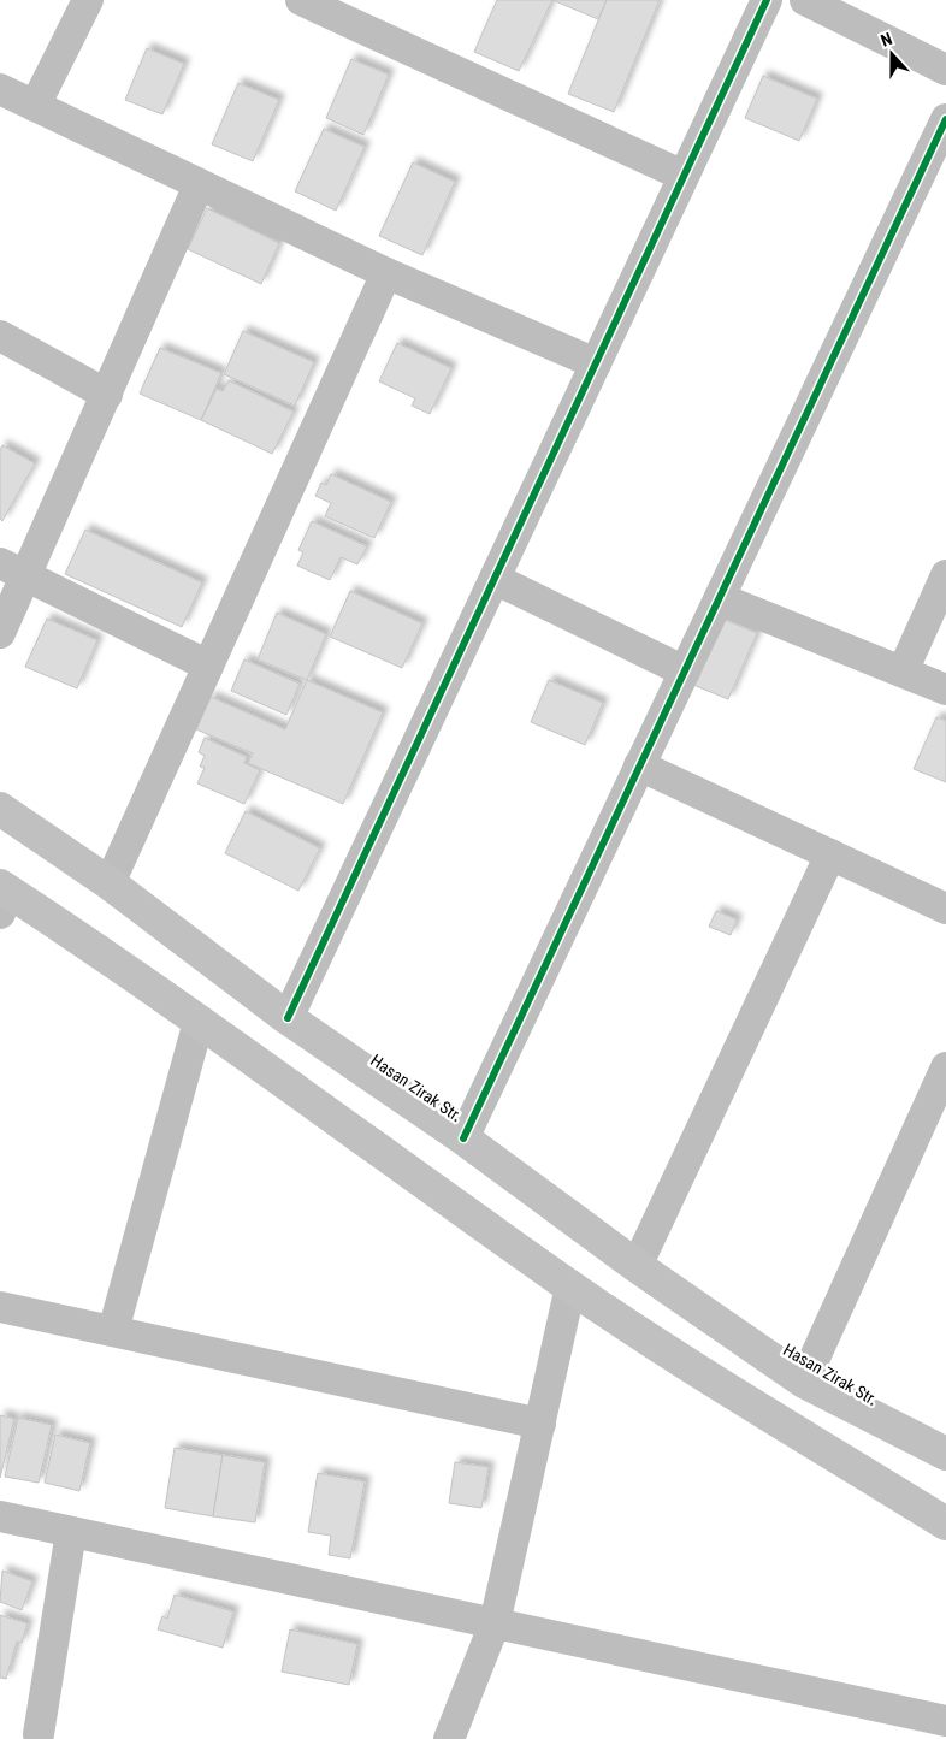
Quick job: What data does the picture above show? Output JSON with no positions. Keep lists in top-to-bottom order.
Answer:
{
  "streets": {
    "main road": ["Hasan Zirak Str."]
  },
  "north": "top"
}
